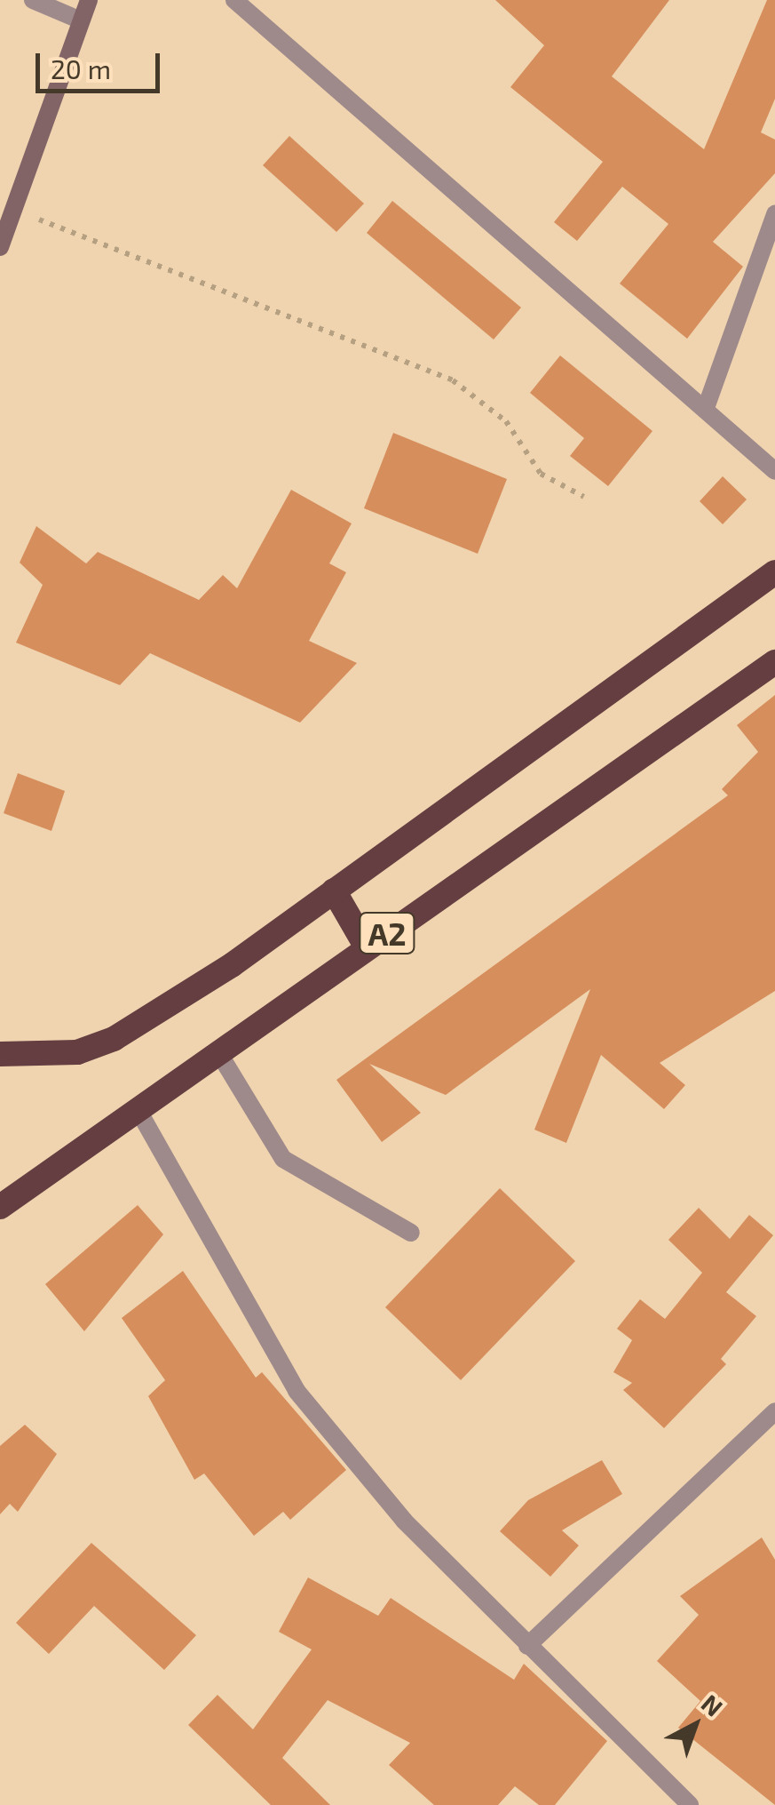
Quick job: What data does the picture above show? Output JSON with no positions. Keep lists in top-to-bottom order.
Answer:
{
  "streets": {
    "highway": ["A2"]
  },
  "scale_bar": "20 m",
  "north": "top right"
}
